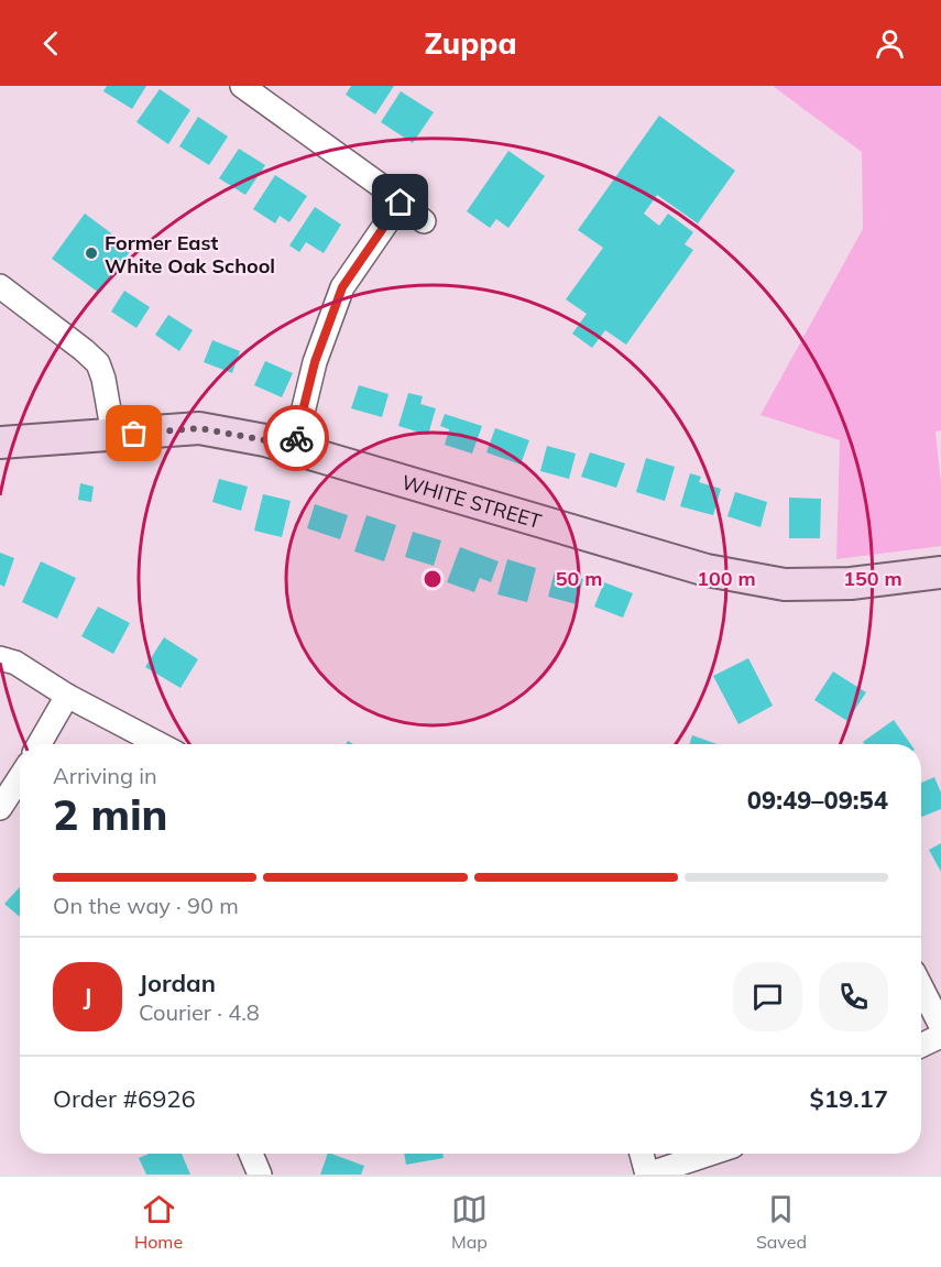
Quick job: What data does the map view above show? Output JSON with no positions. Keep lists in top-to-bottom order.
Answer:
{
  "streets": {
    "street": ["WHITE STREET"]
  },
  "places": ["Former East White Oak School"],
  "page": {
    "header": "Zuppa",
    "heading": ["2 min", "Arriving in", "09:49–09:54"],
    "panel": [
      "Jordan",
      "Courier · 4.8",
      "Order #6926",
      "$19.17"
    ],
    "bar": "On the way · 90 m",
    "round": "J",
    "tabs": ["Home", "Map", "Saved"]
  },
  "rings": ["50 m", "100 m", "150 m"]
}
